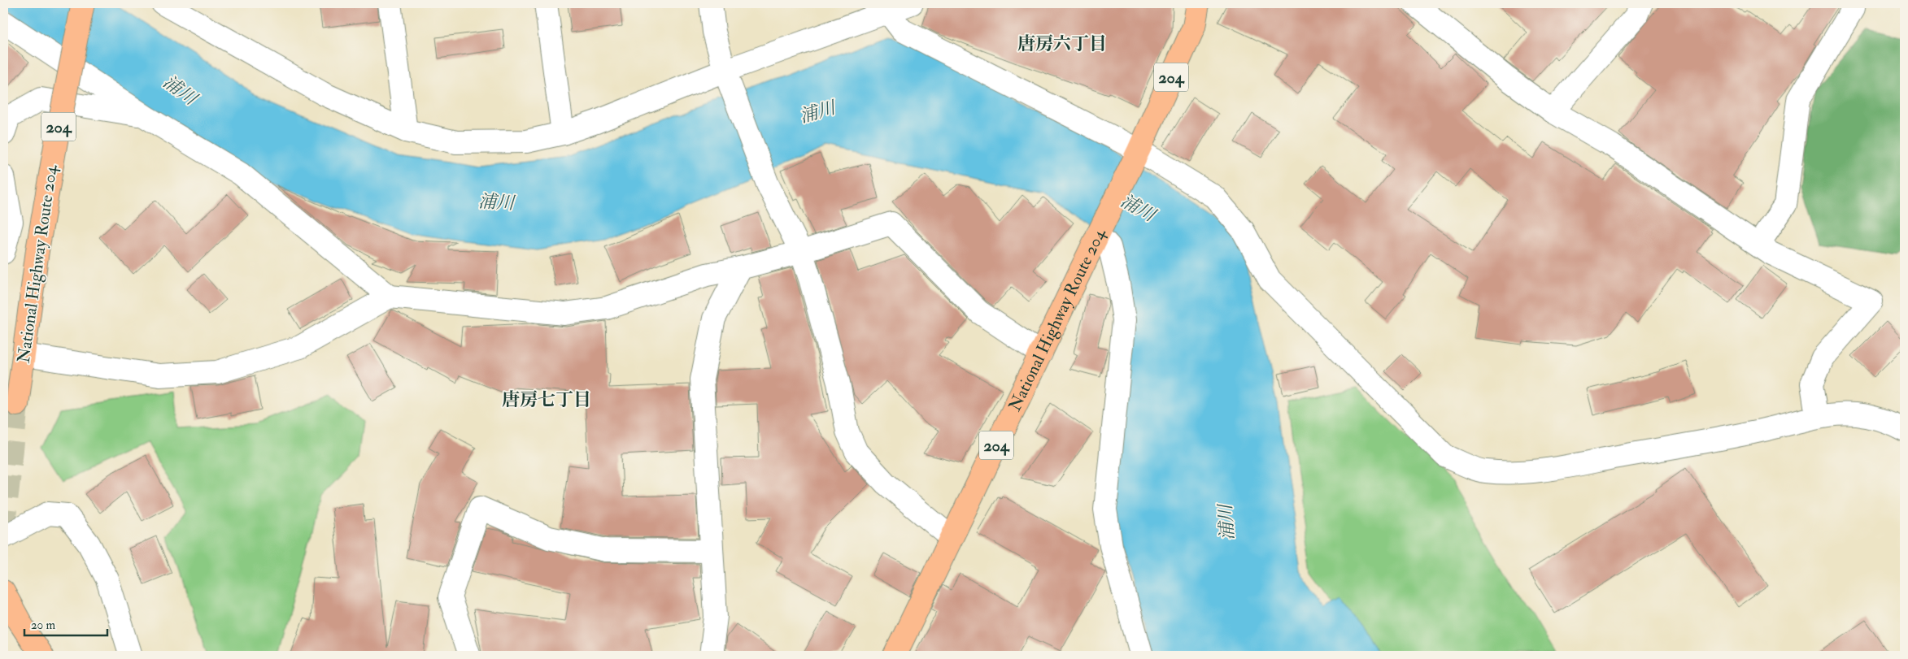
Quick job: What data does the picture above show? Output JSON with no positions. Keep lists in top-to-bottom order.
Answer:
{
  "streets": {
    "main road": ["204", "National Highway Route 204"]
  },
  "districts": ["唐房六丁目", "唐房七丁目"],
  "water": ["浦川"],
  "scale_bar": "20 m"
}
